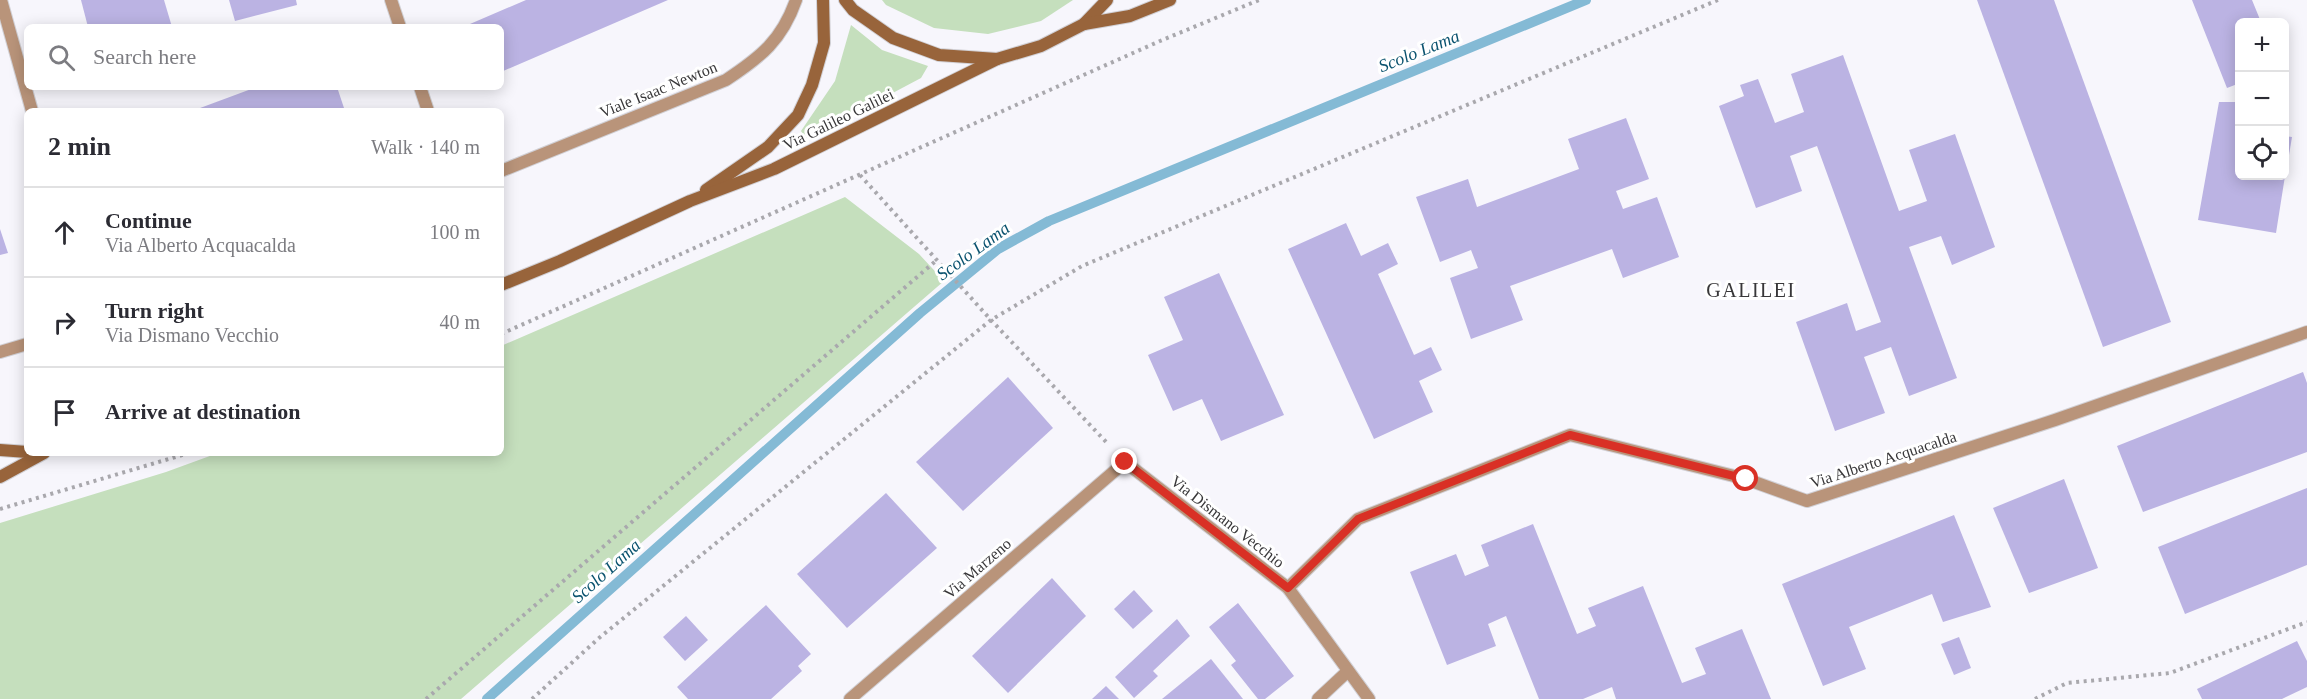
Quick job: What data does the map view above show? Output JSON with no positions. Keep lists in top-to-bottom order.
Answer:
{
  "streets": {
    "main road": ["Via Galileo Galilei"],
    "street": [
      "Viale Isaac Newton",
      "Via Alberto Acquacalda",
      "Via Dismano Vecchio",
      "Via Marzeno"
    ]
  },
  "crossings": [
    ["Via Alberto Acquacalda", "Via Dismano Vecchio"],
    ["Via Dismano Vecchio", "Via Marzeno"]
  ],
  "districts": ["GALILEI"],
  "water": ["Scolo Lama"],
  "page": {
    "map_buttons": ["+", "−"],
    "search": "Search here",
    "heading": ["2 min", "Walk · 140 m"],
    "list": [
      ["Continue", "Via Alberto Acquacalda", "100 m"],
      ["Turn right", "Via Dismano Vecchio", "40 m"],
      "Arrive at destination"
    ]
  }
}
